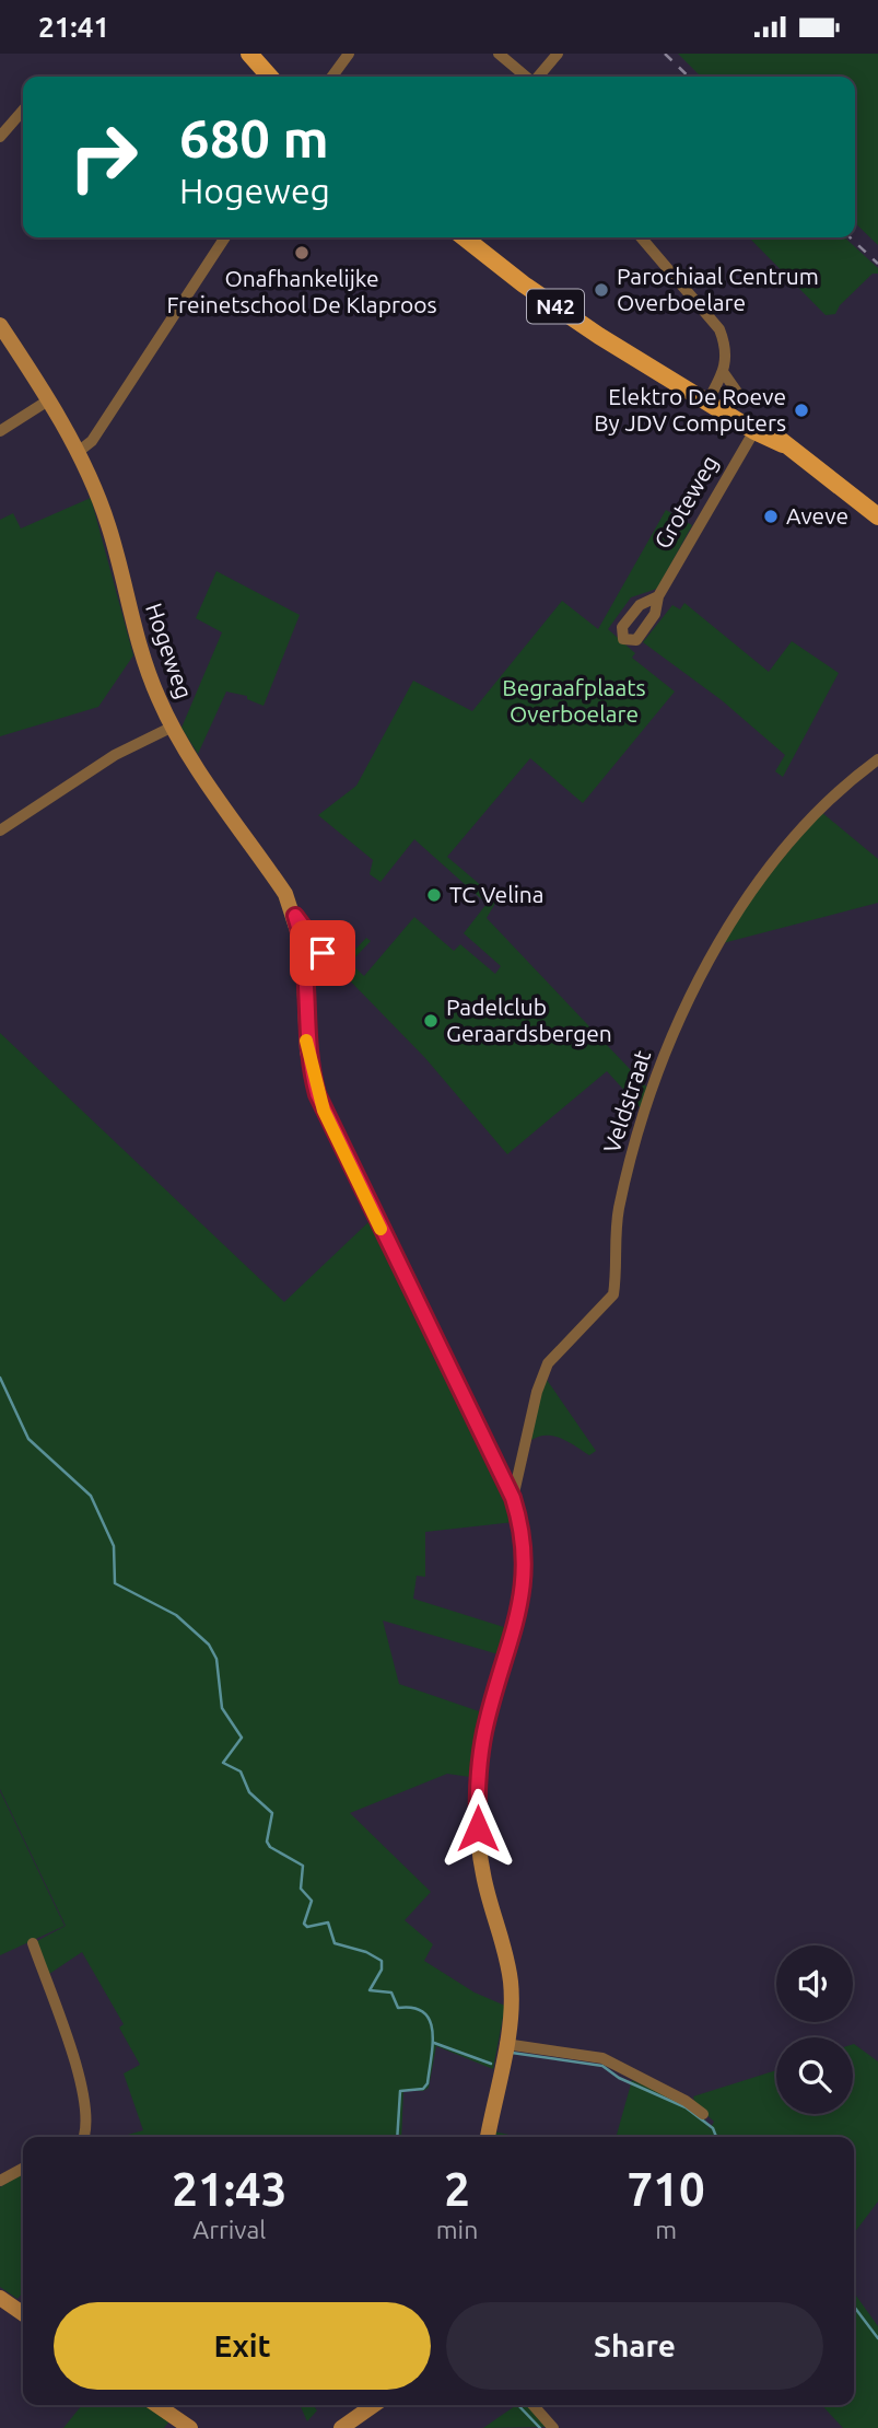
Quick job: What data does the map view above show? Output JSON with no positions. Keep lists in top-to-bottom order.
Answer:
{
  "streets": {
    "main road": ["N42"],
    "street": ["Groteweg", "Hogeweg", "Veldstraat"]
  },
  "crossings": [
    ["N42", "Groteweg"]
  ],
  "parks": ["Begraafplaats Overboelare"],
  "places": [
    "Onafhankelijke Freinetschool De Klaproos",
    "Parochiaal Centrum Overboelare",
    "Elektro De Roeve By JDV Computers",
    "Aveve",
    "TC Velina",
    "Padelclub Geraardsbergen"
  ],
  "page": {
    "status": "21:41",
    "turn": ["680 m", "Hogeweg"],
    "eta": [
      "21:43",
      "Arrival",
      "2",
      "min",
      "710",
      "m"
    ],
    "buttons": ["Exit", "Share"]
  }
}
